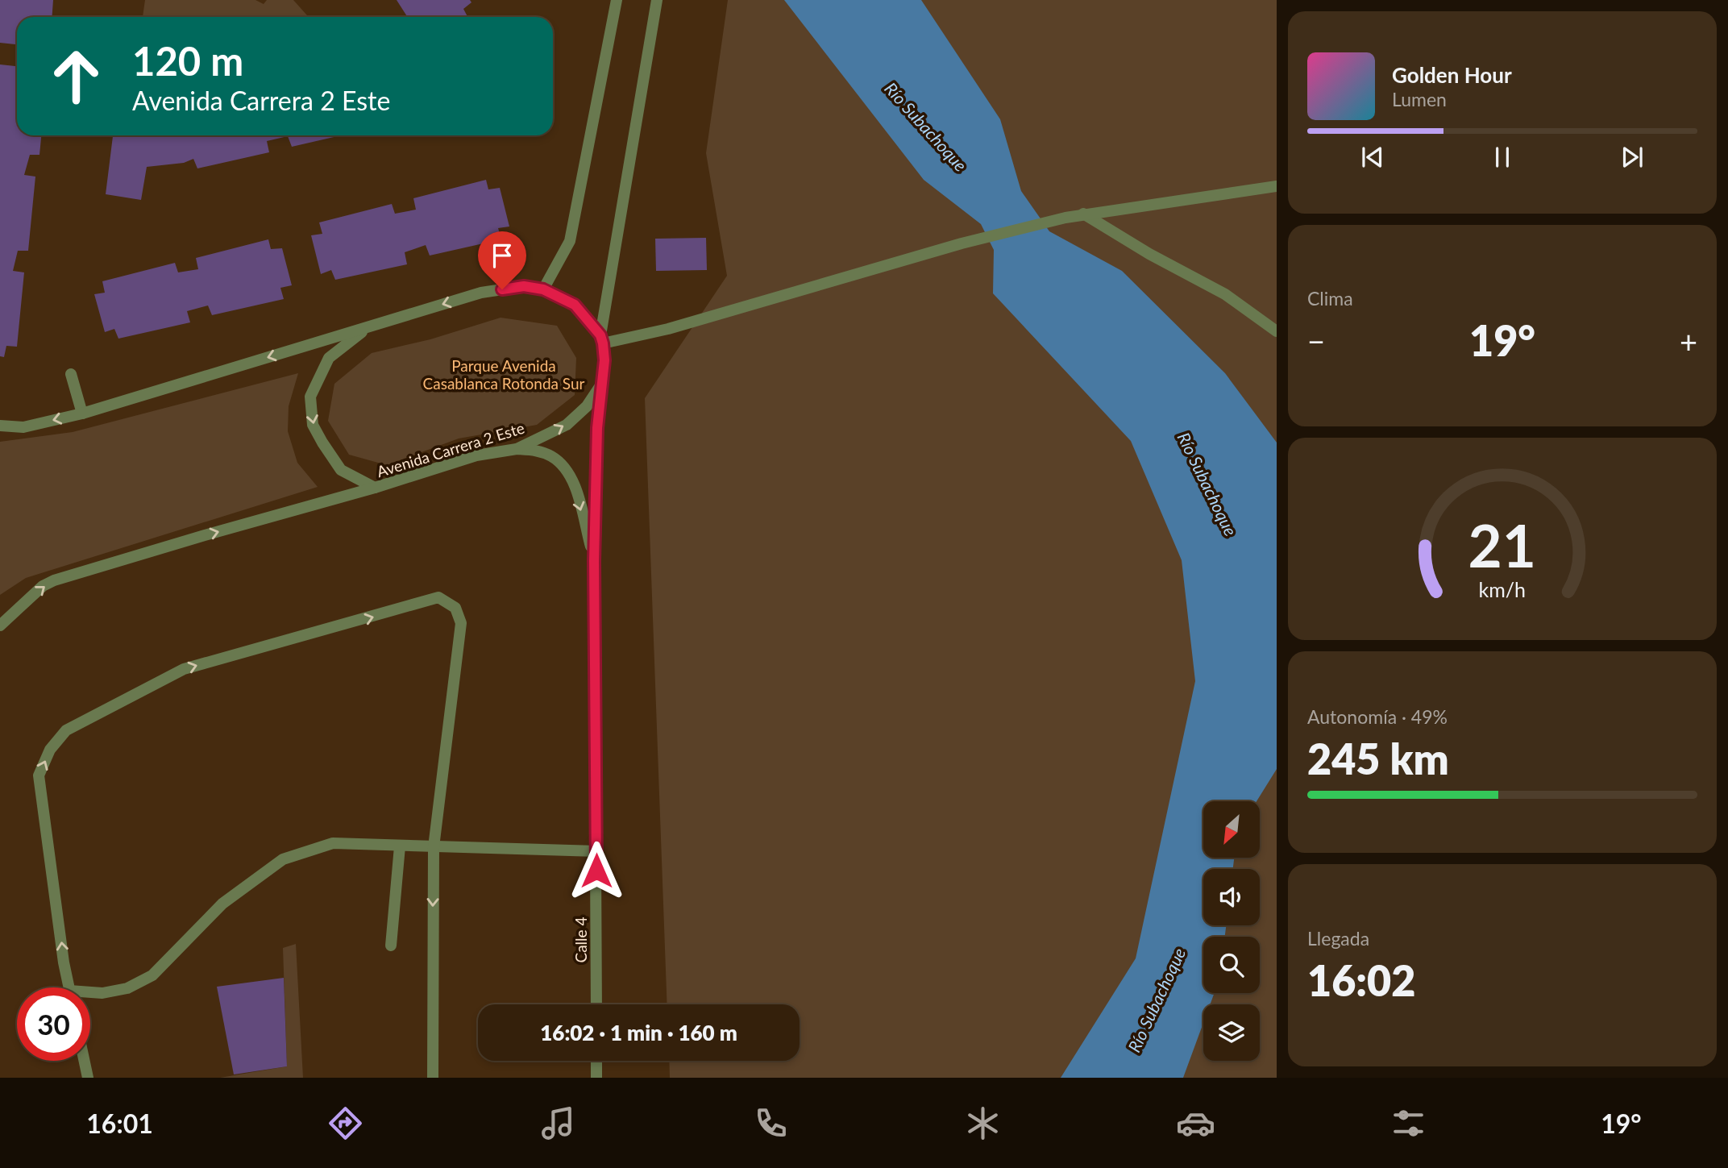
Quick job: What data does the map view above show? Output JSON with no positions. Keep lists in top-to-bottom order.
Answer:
{
  "streets": {
    "street": ["Avenida Carrera 2 Este", "Calle 4"]
  },
  "crossings": [
    ["Avenida Carrera 2 Este", "Calle 4"]
  ],
  "one_way": ["Avenida Carrera 2 Este"],
  "water": ["Río Subachoque"],
  "parks": ["Parque Avenida Casablanca Rotonda Sur"],
  "north": "bottom left",
  "page": {
    "turn": ["120 m", "Avenida Carrera 2 Este"],
    "song": ["Golden Hour", "Lumen"],
    "tile": [
      "Clima",
      ["Autonomía · 49%", "245 km"],
      ["Llegada", "16:02"]
    ],
    "heat": ["−", "19°", "+"],
    "limit": "30",
    "trip": "16:02 · 1 min · 160 m",
    "tabs": ["16:01", "19°"],
    "gauge": ["21", "km/h"]
  }
}
